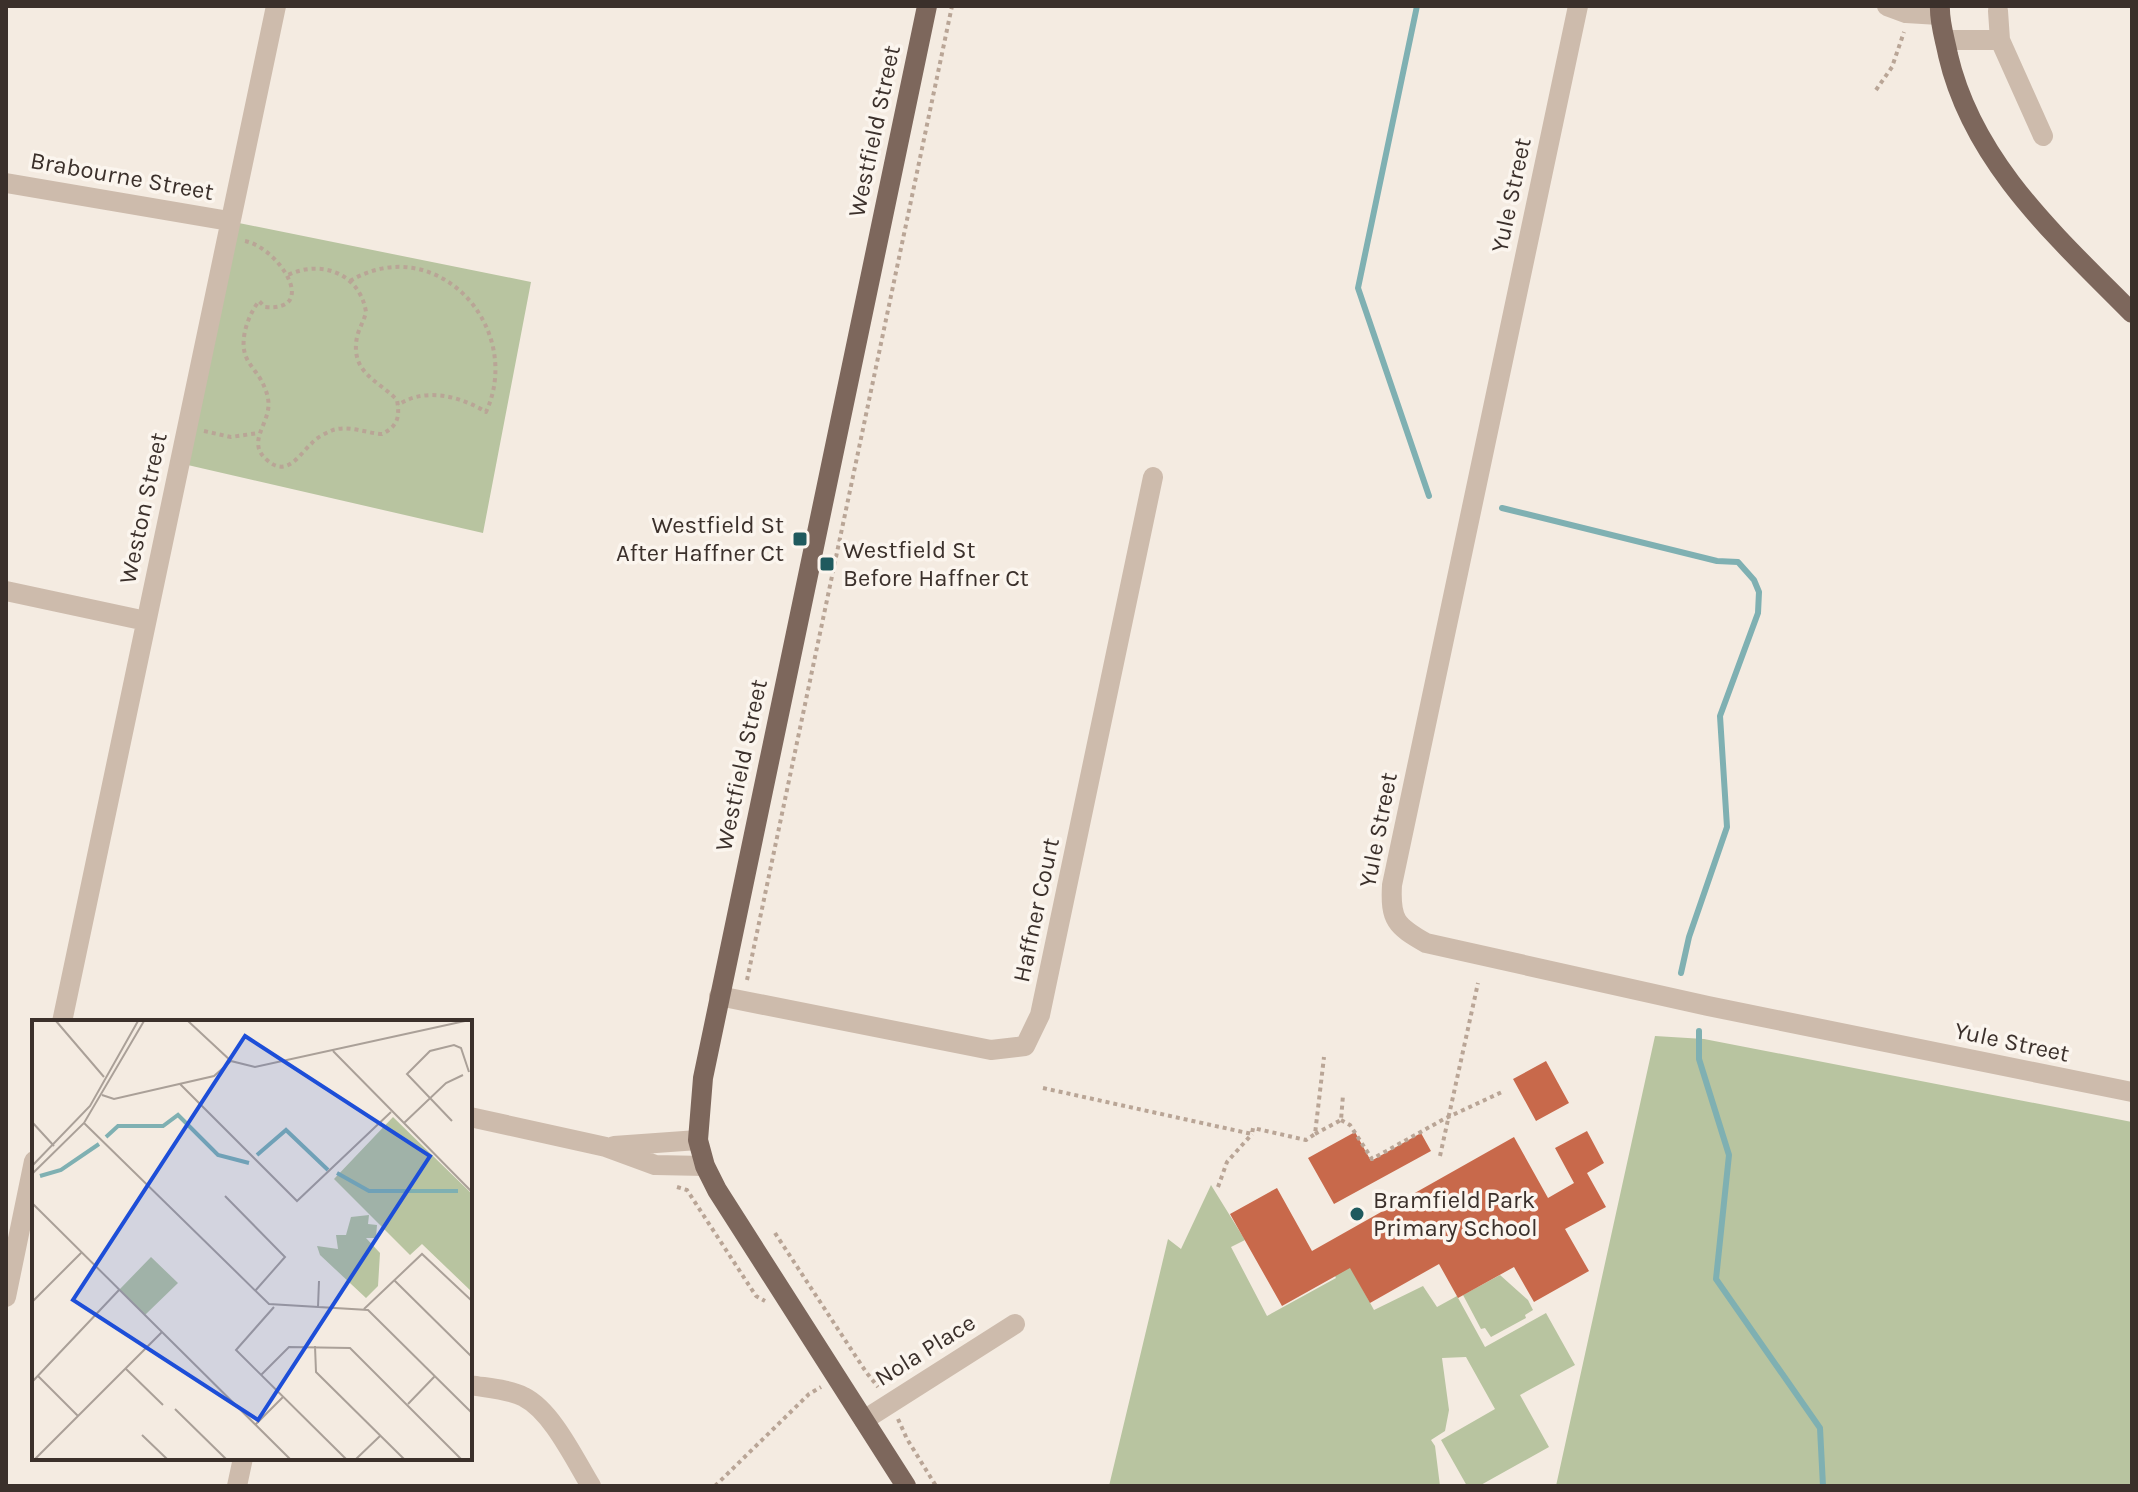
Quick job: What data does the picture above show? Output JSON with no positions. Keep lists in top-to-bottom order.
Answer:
{
  "streets": {
    "main road": ["Westfield Street"],
    "street": [
      "Brabourne Street",
      "Yule Street",
      "Weston Street",
      "Haffner Court",
      "Nola Place"
    ]
  },
  "crossings": [
    ["Westfield Street", "Haffner Court"],
    ["Westfield Street", "Nola Place"],
    ["Brabourne Street", "Weston Street"]
  ],
  "places": {
    "transit": ["Westfield St After Haffner Ct", "Westfield St Before Haffner Ct"],
    "other": ["Bramfield Park Primary School"]
  }
}
